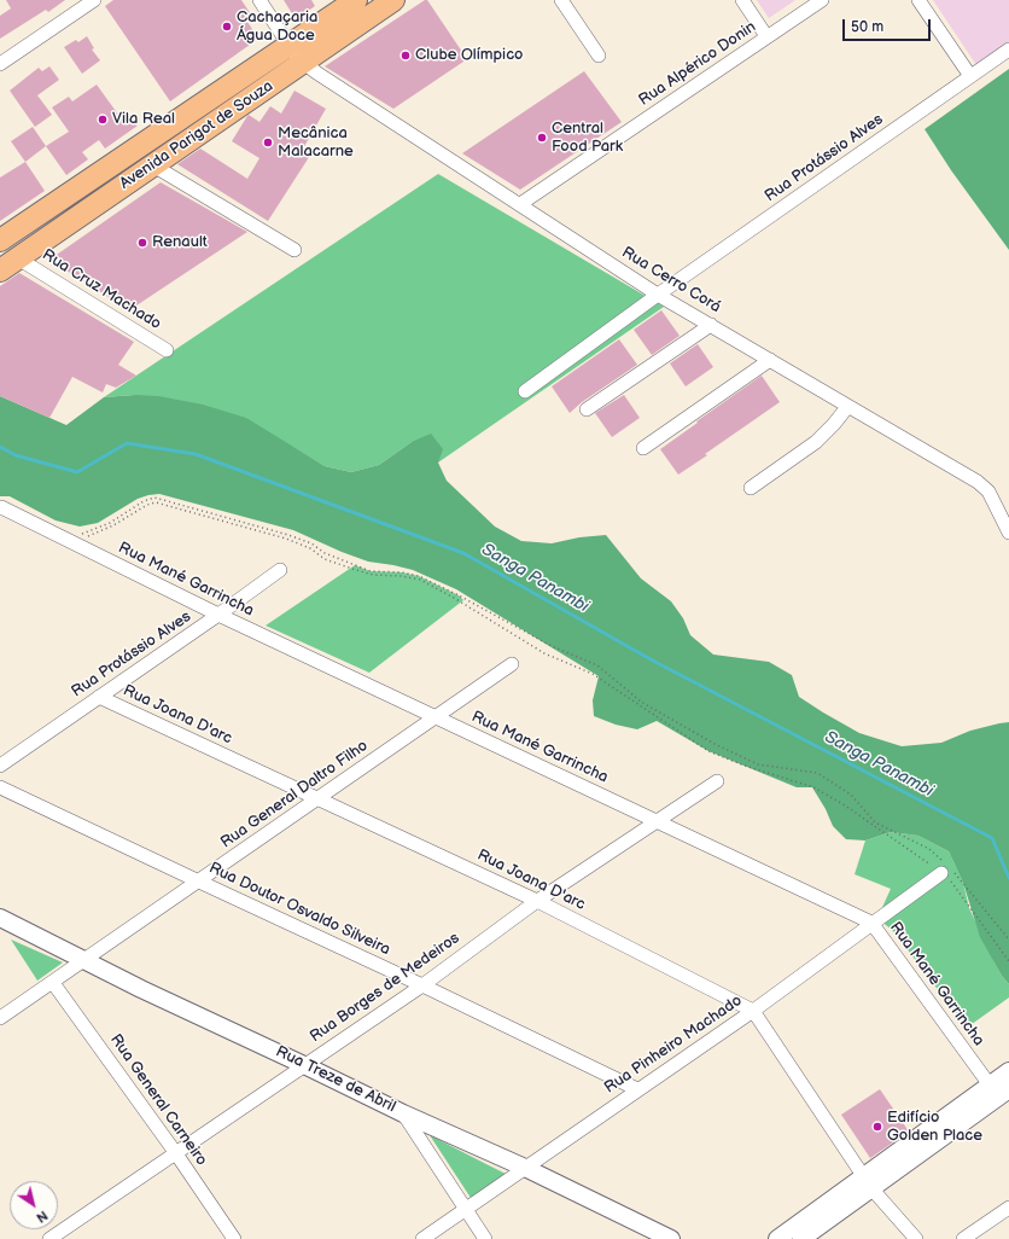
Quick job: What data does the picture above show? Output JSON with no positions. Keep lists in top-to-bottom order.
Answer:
{
  "streets": {
    "main road": ["Avenida Parigot de Souza"],
    "street": [
      "Rua Alpérico Donin",
      "Rua Protássio Alves",
      "Rua Cerro Corá",
      "Rua Cruz Machado",
      "Rua Mané Garrincha",
      "Rua Joana D'arc",
      "Rua General Daltro Filho",
      "Rua Doutor Osvaldo Silveira",
      "Rua Borges de Medeiros",
      "Rua Pinheiro Machado",
      "Rua Treze de Abril",
      "Rua General Carneiro"
    ]
  },
  "crossings": [
    ["Rua Alpérico Donin", "Rua Cerro Corá"],
    ["Avenida Parigot de Souza", "Rua Cerro Corá"],
    ["Avenida Parigot de Souza", "Rua Cruz Machado"],
    ["Rua Protássio Alves", "Rua Cerro Corá"],
    ["Rua Protássio Alves", "Rua Mané Garrincha"],
    ["Rua Protássio Alves", "Rua Joana D'arc"],
    ["Rua Mané Garrincha", "Rua General Daltro Filho"],
    ["Rua Mané Garrincha", "Rua Borges de Medeiros"],
    ["Rua Mané Garrincha", "Rua Pinheiro Machado"],
    ["Rua Joana D'arc", "Rua General Daltro Filho"],
    ["Rua Joana D'arc", "Rua Borges de Medeiros"],
    ["Rua Joana D'arc", "Rua Pinheiro Machado"],
    ["Rua General Daltro Filho", "Rua Doutor Osvaldo Silveira"],
    ["Rua General Daltro Filho", "Rua Treze de Abril"],
    ["Rua General Daltro Filho", "Rua General Carneiro"],
    ["Rua Doutor Osvaldo Silveira", "Rua Borges de Medeiros"],
    ["Rua Doutor Osvaldo Silveira", "Rua Pinheiro Machado"],
    ["Rua Borges de Medeiros", "Rua Treze de Abril"],
    ["Rua Borges de Medeiros", "Rua General Carneiro"],
    ["Rua Pinheiro Machado", "Rua Treze de Abril"]
  ],
  "water": ["Sanga Panambi"],
  "places": [
    "Cachaçaria Água Doce",
    "Clube Olímpico",
    "Vila Real",
    "Central Food Park",
    "Mecânica Malacarne",
    "Renault",
    "Edifício Golden Place"
  ],
  "scale_bar": "50 m",
  "north": "bottom right"
}
